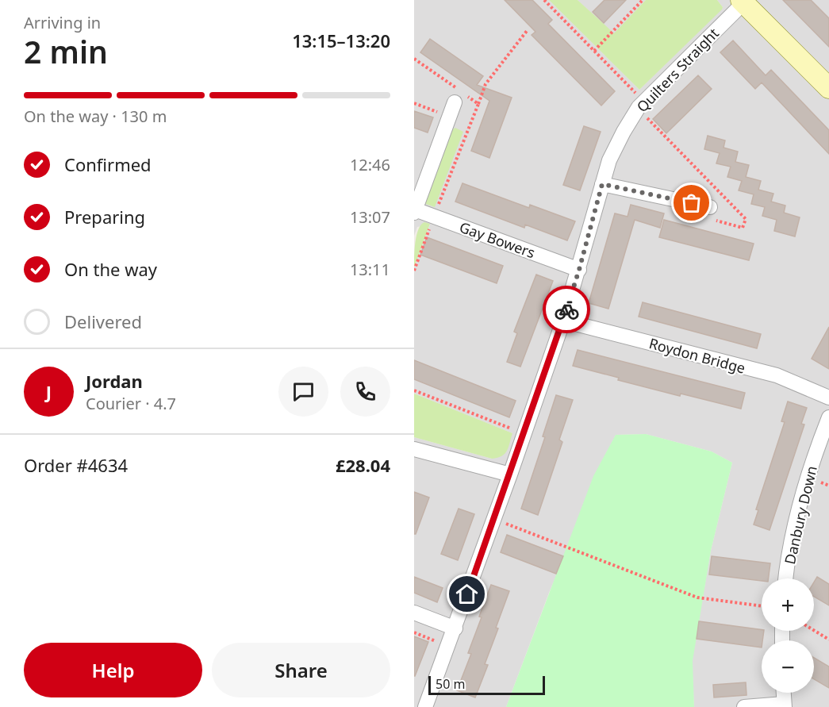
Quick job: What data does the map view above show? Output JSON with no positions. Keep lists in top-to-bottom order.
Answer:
{
  "streets": {
    "street": [
      "Quilters Straight",
      "Gay Bowers",
      "Roydon Bridge",
      "Danbury Down"
    ]
  },
  "crossings": [
    ["Quilters Straight", "Gay Bowers"],
    ["Quilters Straight", "Roydon Bridge"]
  ],
  "scale_bar": "50 m",
  "page": {
    "heading": ["2 min", "Arriving in", "13:15–13:20"],
    "panel": [
      "Jordan",
      "Courier · 4.7",
      "Order #4634",
      "£28.04"
    ],
    "bar": "On the way · 130 m",
    "list": [
      ["Confirmed", "12:46"],
      ["Preparing", "13:07"],
      ["On the way", "13:11"],
      "Delivered"
    ],
    "round": "J",
    "map_buttons": ["+", "−"],
    "buttons": ["Help", "Share"],
    "scale": "50 m"
  }
}
